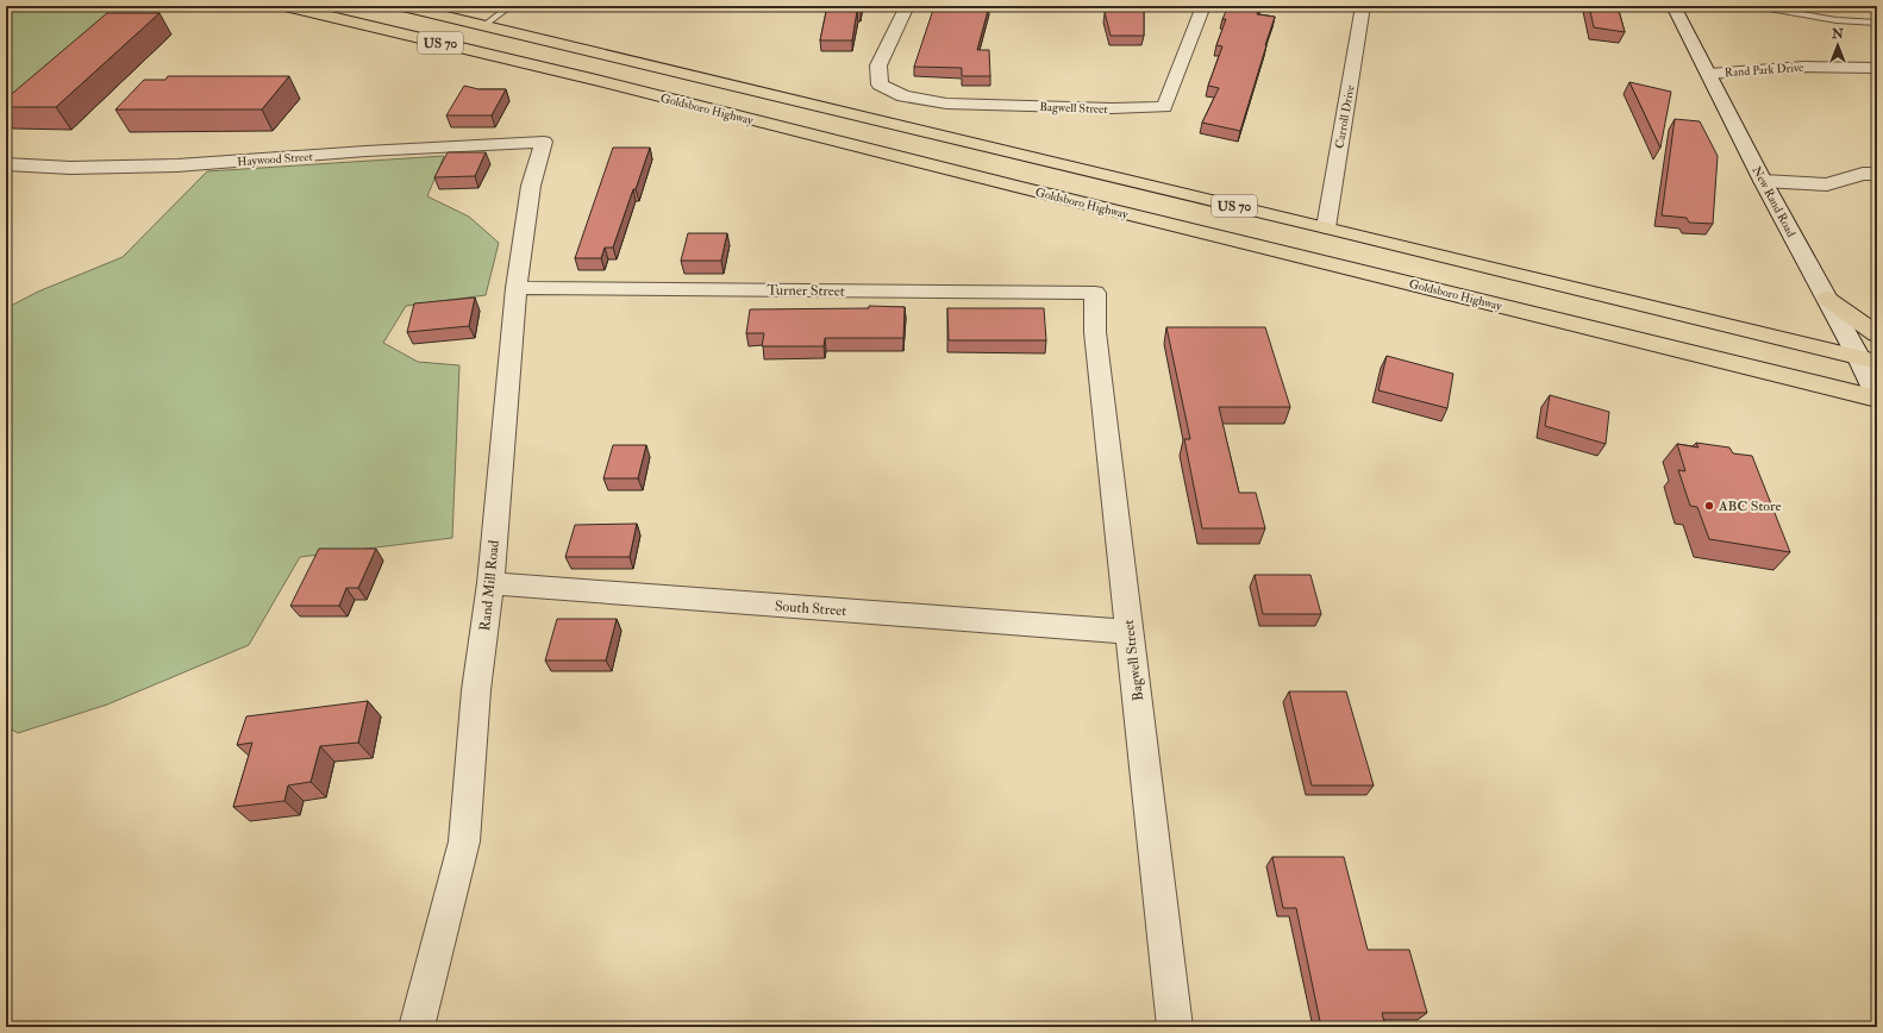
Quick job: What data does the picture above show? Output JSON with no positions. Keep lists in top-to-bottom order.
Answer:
{
  "streets": {
    "main road": ["US 70", "Goldsboro Highway"],
    "street": [
      "Rand Park Drive",
      "Bagwell Street",
      "Carroll Drive",
      "Haywood Street",
      "New Rand Road",
      "Turner Street",
      "Rand Mill Road",
      "South Street"
    ]
  },
  "crossings": [
    ["Rand Park Drive", "New Rand Road"],
    ["Bagwell Street", "Turner Street"],
    ["Bagwell Street", "South Street"],
    ["Goldsboro Highway", "Carroll Drive"],
    ["Goldsboro Highway", "New Rand Road"],
    ["Haywood Street", "Rand Mill Road"],
    ["Turner Street", "Rand Mill Road"],
    ["Rand Mill Road", "South Street"]
  ],
  "places": ["ABC Store"],
  "north": "top"
}
